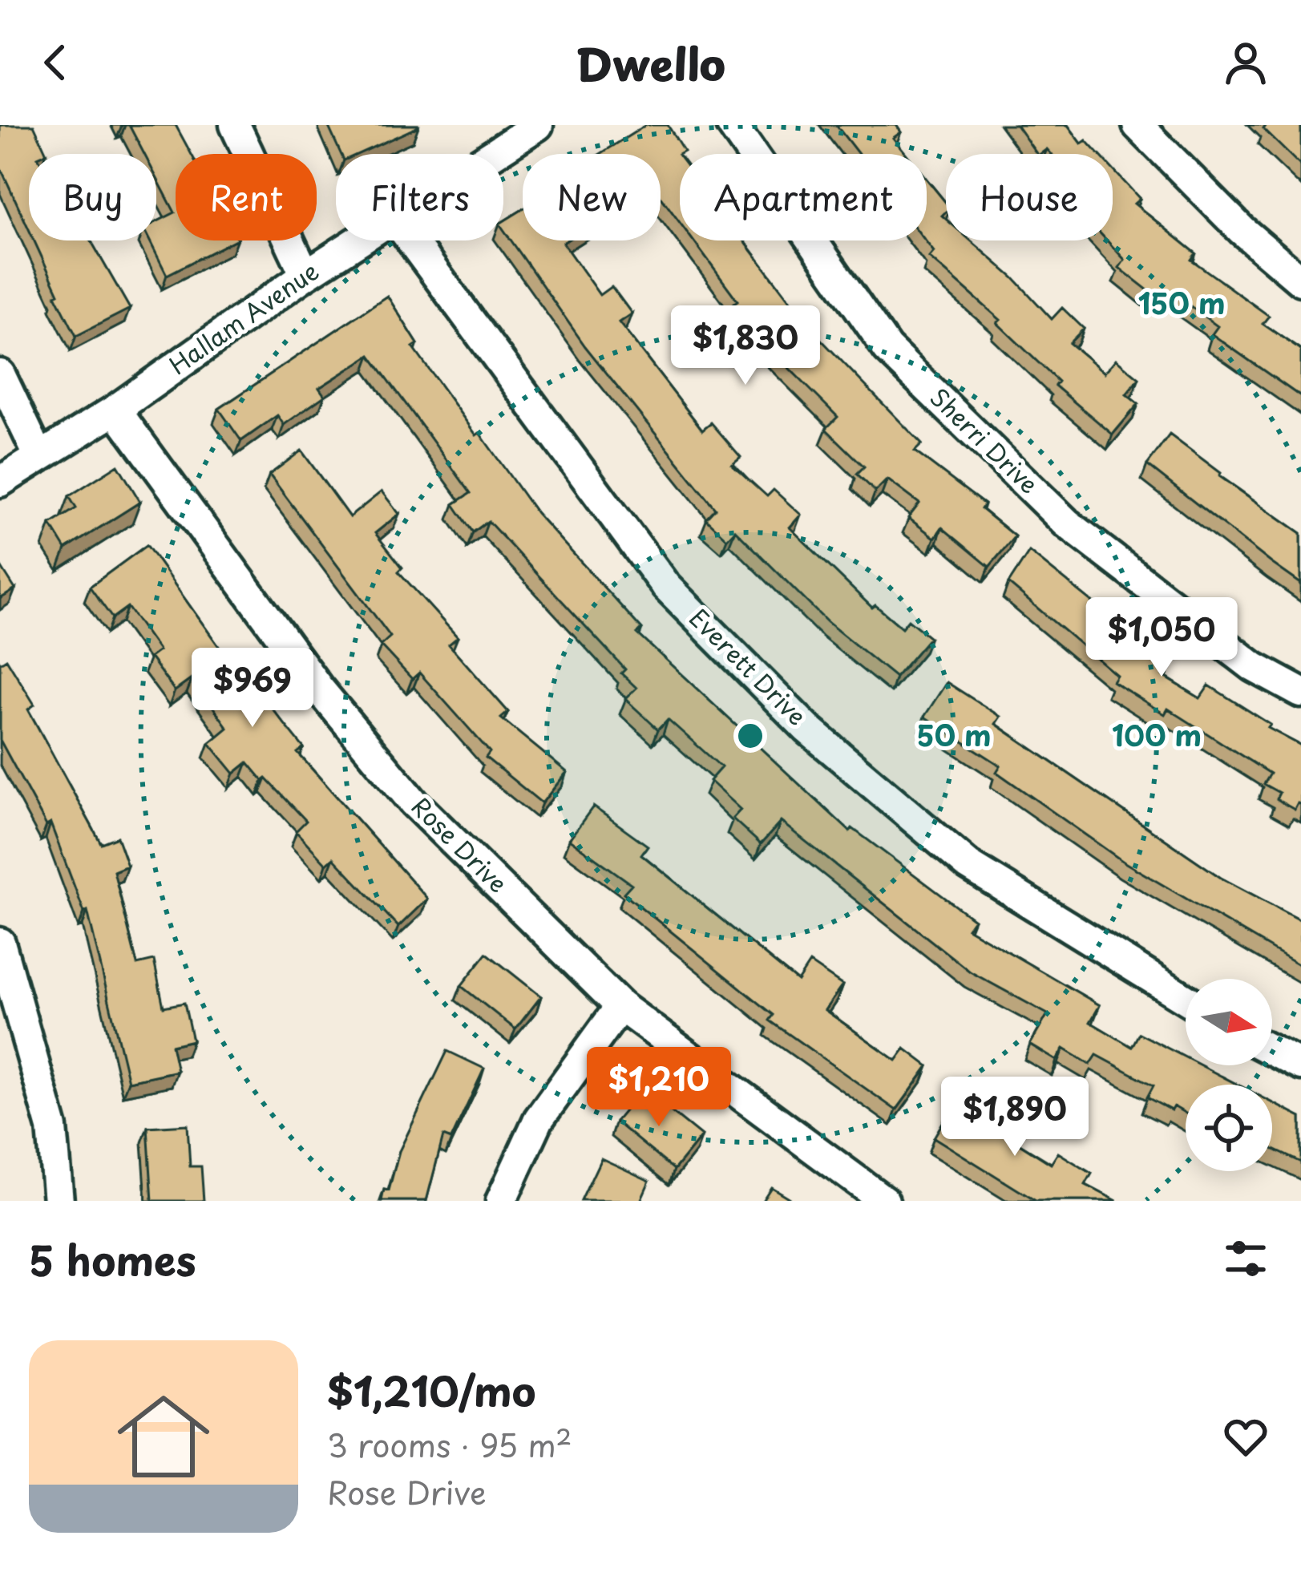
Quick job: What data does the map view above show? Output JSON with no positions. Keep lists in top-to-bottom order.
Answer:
{
  "streets": {
    "street": [
      "Hallam Avenue",
      "Sherri Drive",
      "Everett Drive",
      "Rose Drive"
    ]
  },
  "crossings": [
    ["Hallam Avenue", "Rose Drive"]
  ],
  "north": "right",
  "page": {
    "header": "Dwello",
    "chip": [
      "Buy",
      "Rent",
      "Filters",
      "New",
      "Apartment",
      "House"
    ],
    "price": [
      "$1,830",
      "$1,050",
      "$969",
      "$1,210",
      "$1,890"
    ],
    "heading": "5 homes",
    "list": [
      {
        "name": "$1,210/mo",
        "note": "3 rooms · 95 m² · Rose Drive"
      }
    ]
  },
  "rings": ["150 m", "50 m", "100 m"]
}
